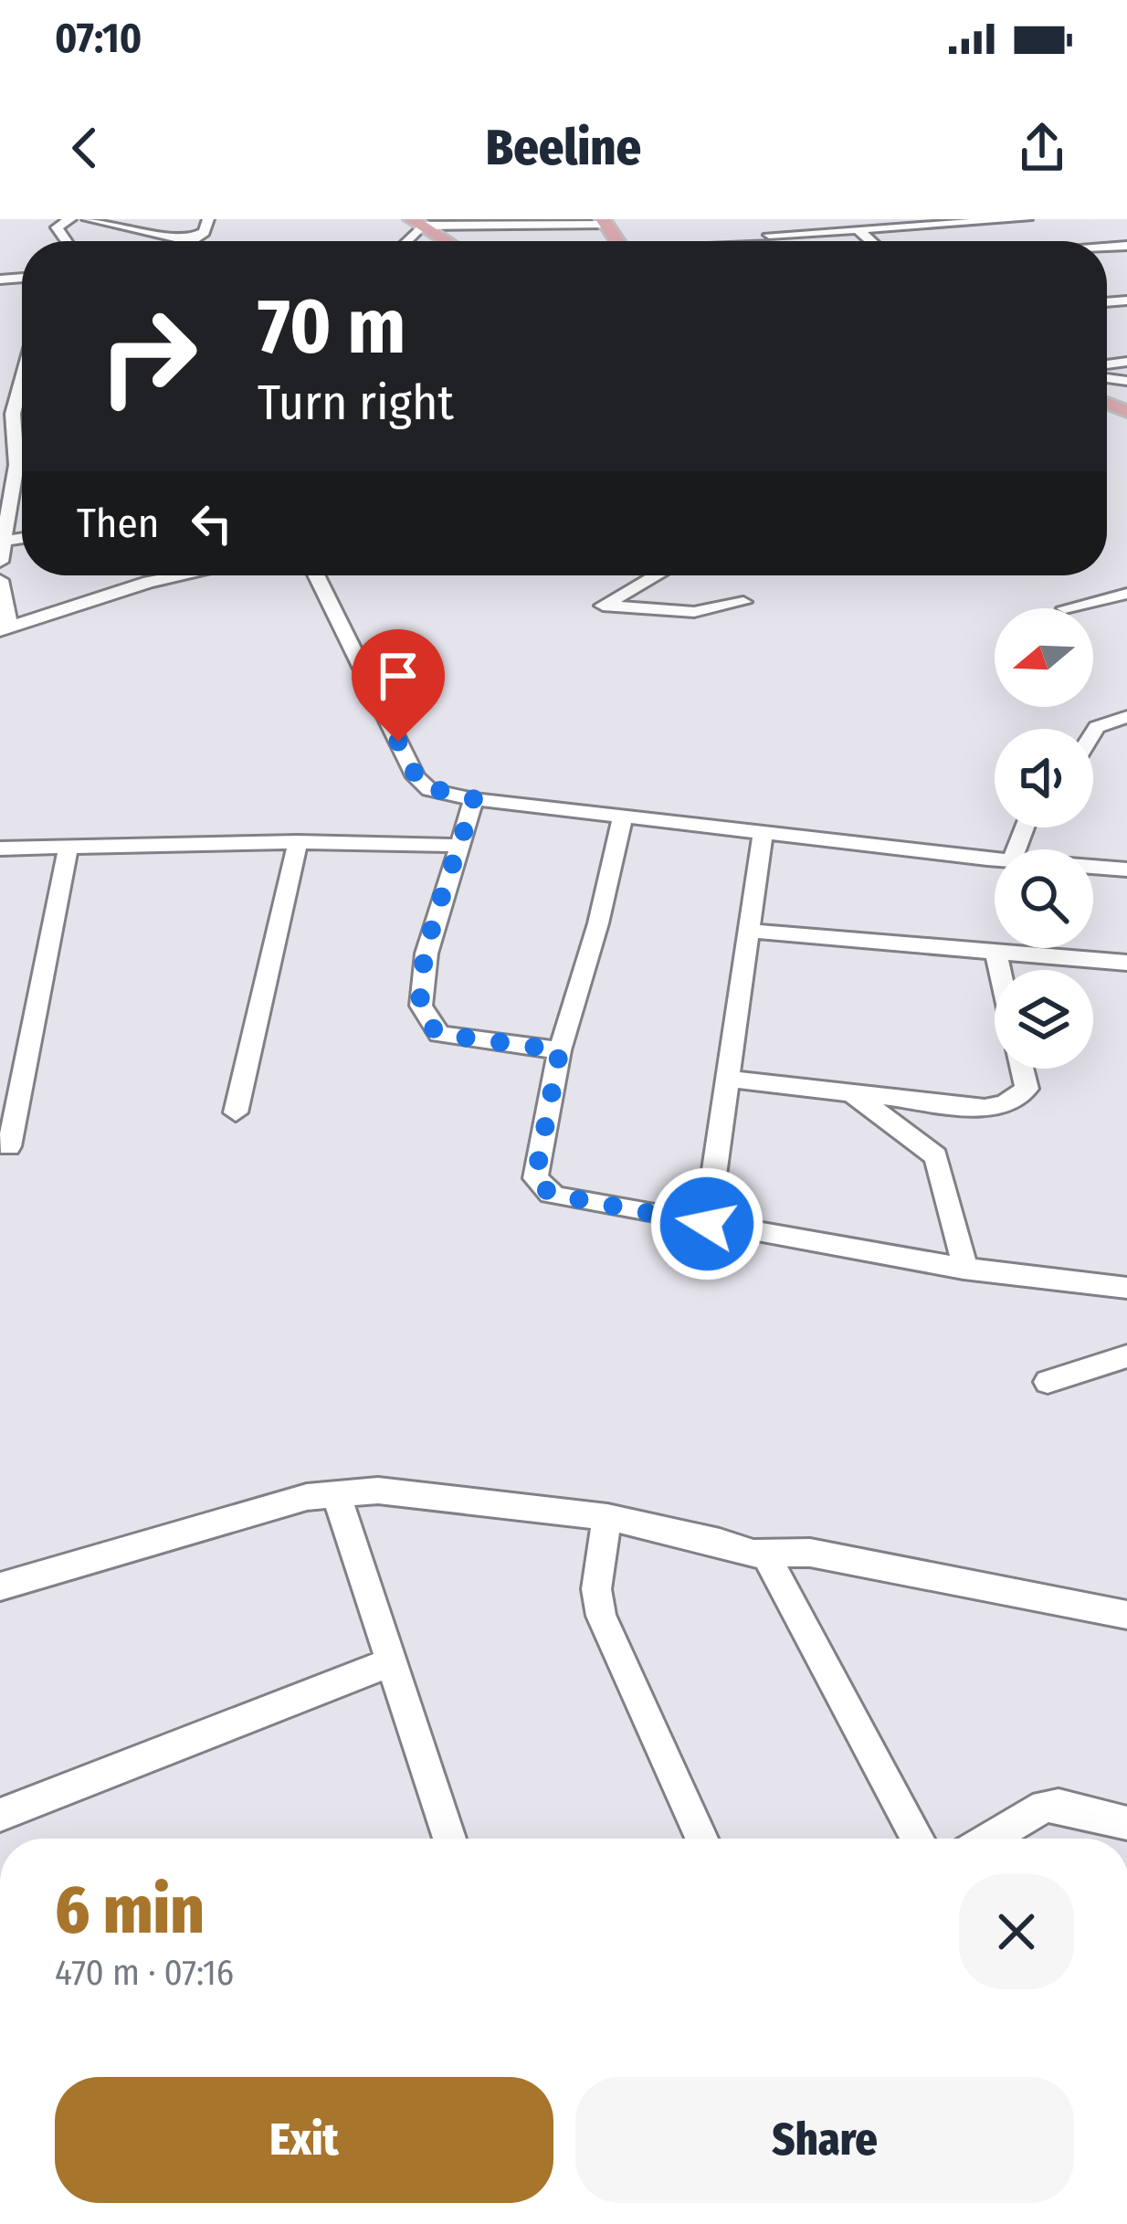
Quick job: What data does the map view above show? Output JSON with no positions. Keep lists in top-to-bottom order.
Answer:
{
  "north": "left",
  "page": {
    "status": "07:10",
    "header": "Beeline",
    "turn": ["70 m", "Turn right"],
    "then": "Then",
    "heading": ["6 min", "470 m · 07:16"],
    "buttons": ["Exit", "Share"]
  }
}
